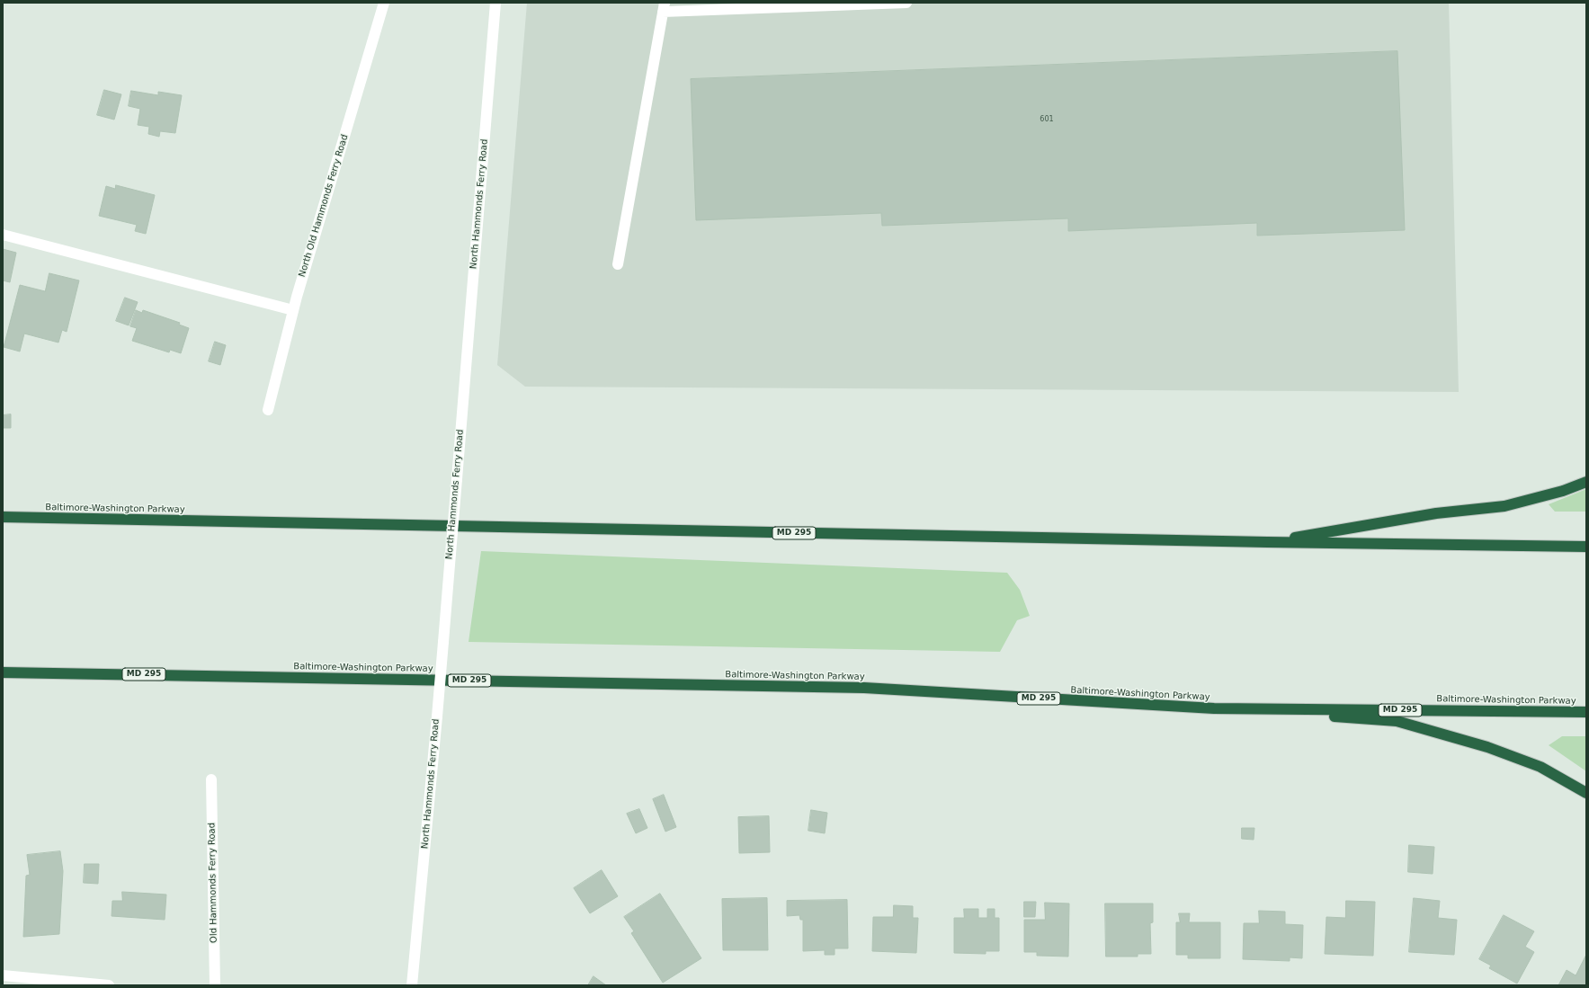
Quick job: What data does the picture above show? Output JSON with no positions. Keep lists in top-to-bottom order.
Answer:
{
  "streets": {
    "highway": ["Baltimore-Washington Parkway", "MD 295"],
    "street": ["North Hammonds Ferry Road", "North Old Hammonds Ferry Road", "Old Hammonds Ferry Road"]
  },
  "house_numbers": ["601"]
}
